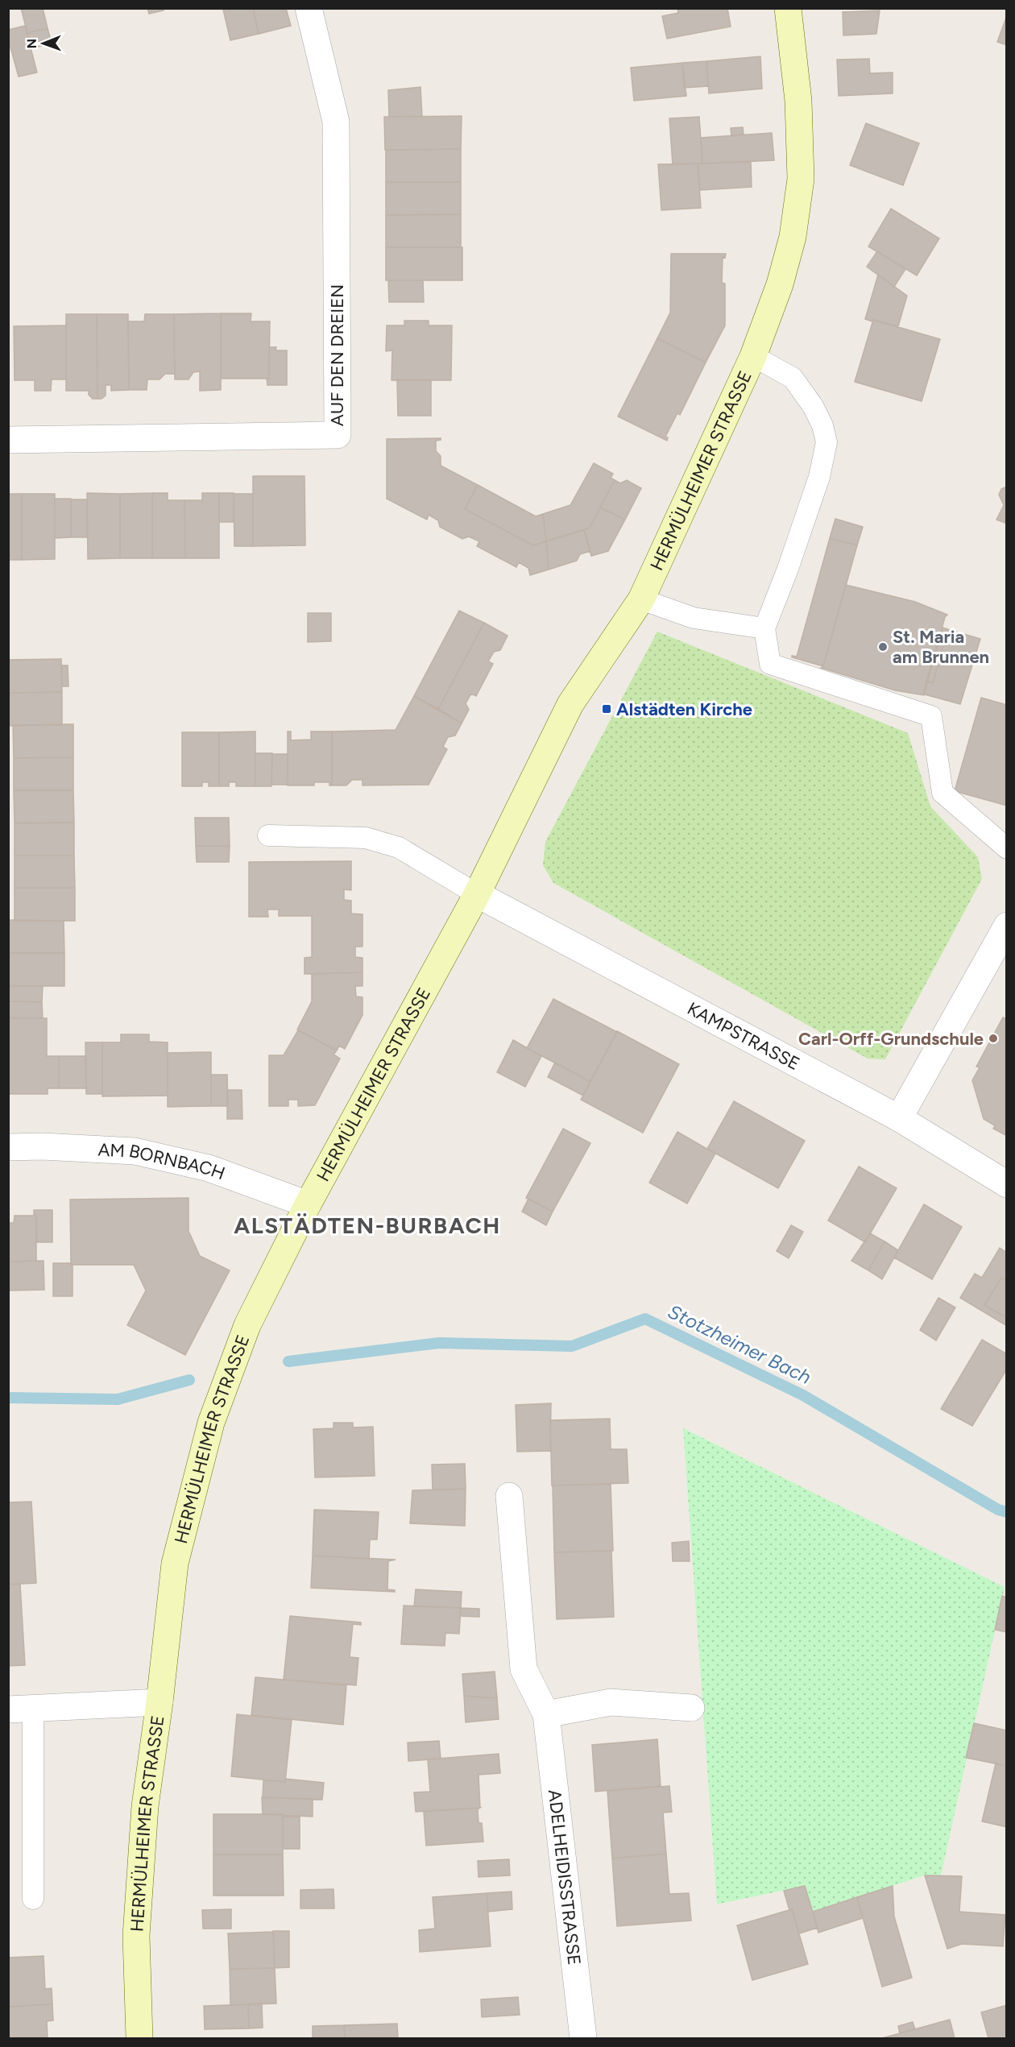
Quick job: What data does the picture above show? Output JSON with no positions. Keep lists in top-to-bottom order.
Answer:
{
  "streets": {
    "street": [
      "AUF DEN DREIEN",
      "HERMÜLHEIMER STRASSE",
      "KAMPSTRASSE",
      "AM BORNBACH",
      "ADELHEIDISSTRASSE"
    ]
  },
  "crossings": [
    ["HERMÜLHEIMER STRASSE", "KAMPSTRASSE"],
    ["HERMÜLHEIMER STRASSE", "AM BORNBACH"]
  ],
  "districts": ["ALSTÄDTEN-BURBACH"],
  "water": ["Stotzheimer Bach"],
  "places": {
    "other": ["St. Maria am Brunnen", "Carl-Orff-Grundschule"],
    "transit": ["Alstädten Kirche"]
  },
  "north": "left"
}
